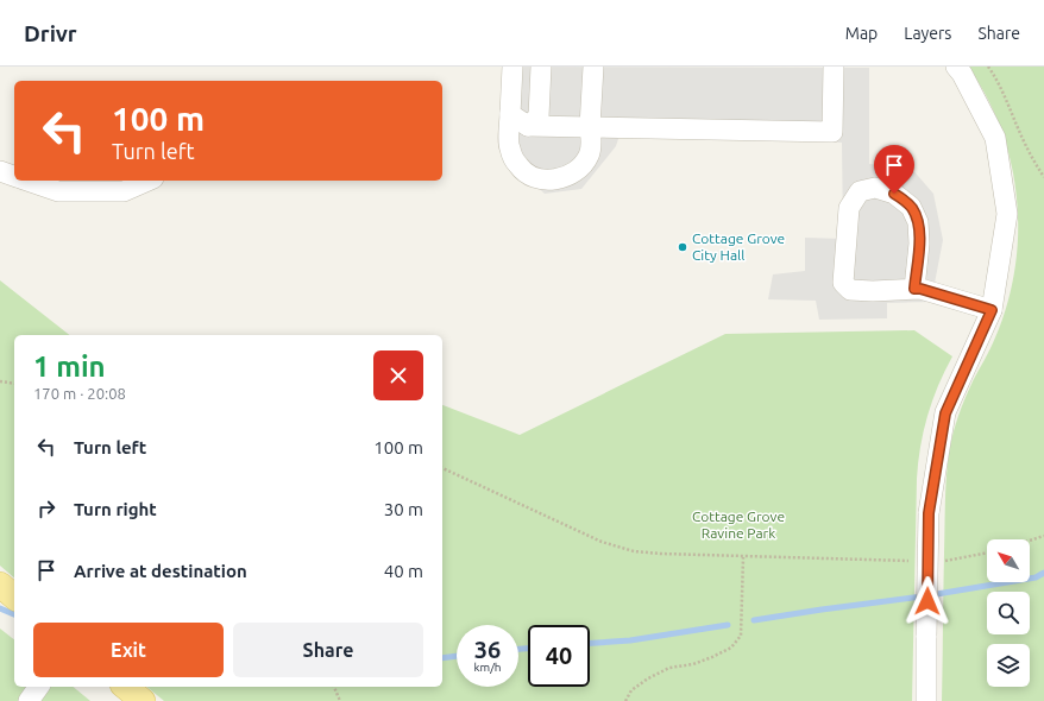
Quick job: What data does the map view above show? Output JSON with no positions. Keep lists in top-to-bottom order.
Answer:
{
  "parks": ["Cottage Grove Ravine Park"],
  "places": ["Cottage Grove City Hall"],
  "north": "top left",
  "page": {
    "header": "Drivr",
    "nav": ["Map", "Layers", "Share"],
    "turn": ["100 m", "Turn left"],
    "heading": ["1 min", "170 m · 20:08"],
    "list": [
      {
        "name": "Turn left",
        "value": "100 m"
      },
      {
        "name": "Turn right",
        "value": "30 m"
      },
      {
        "name": "Arrive at destination",
        "value": "40 m"
      }
    ],
    "buttons": ["Exit", "Share"],
    "speed": "36 km/h",
    "limit": "40"
  }
}
